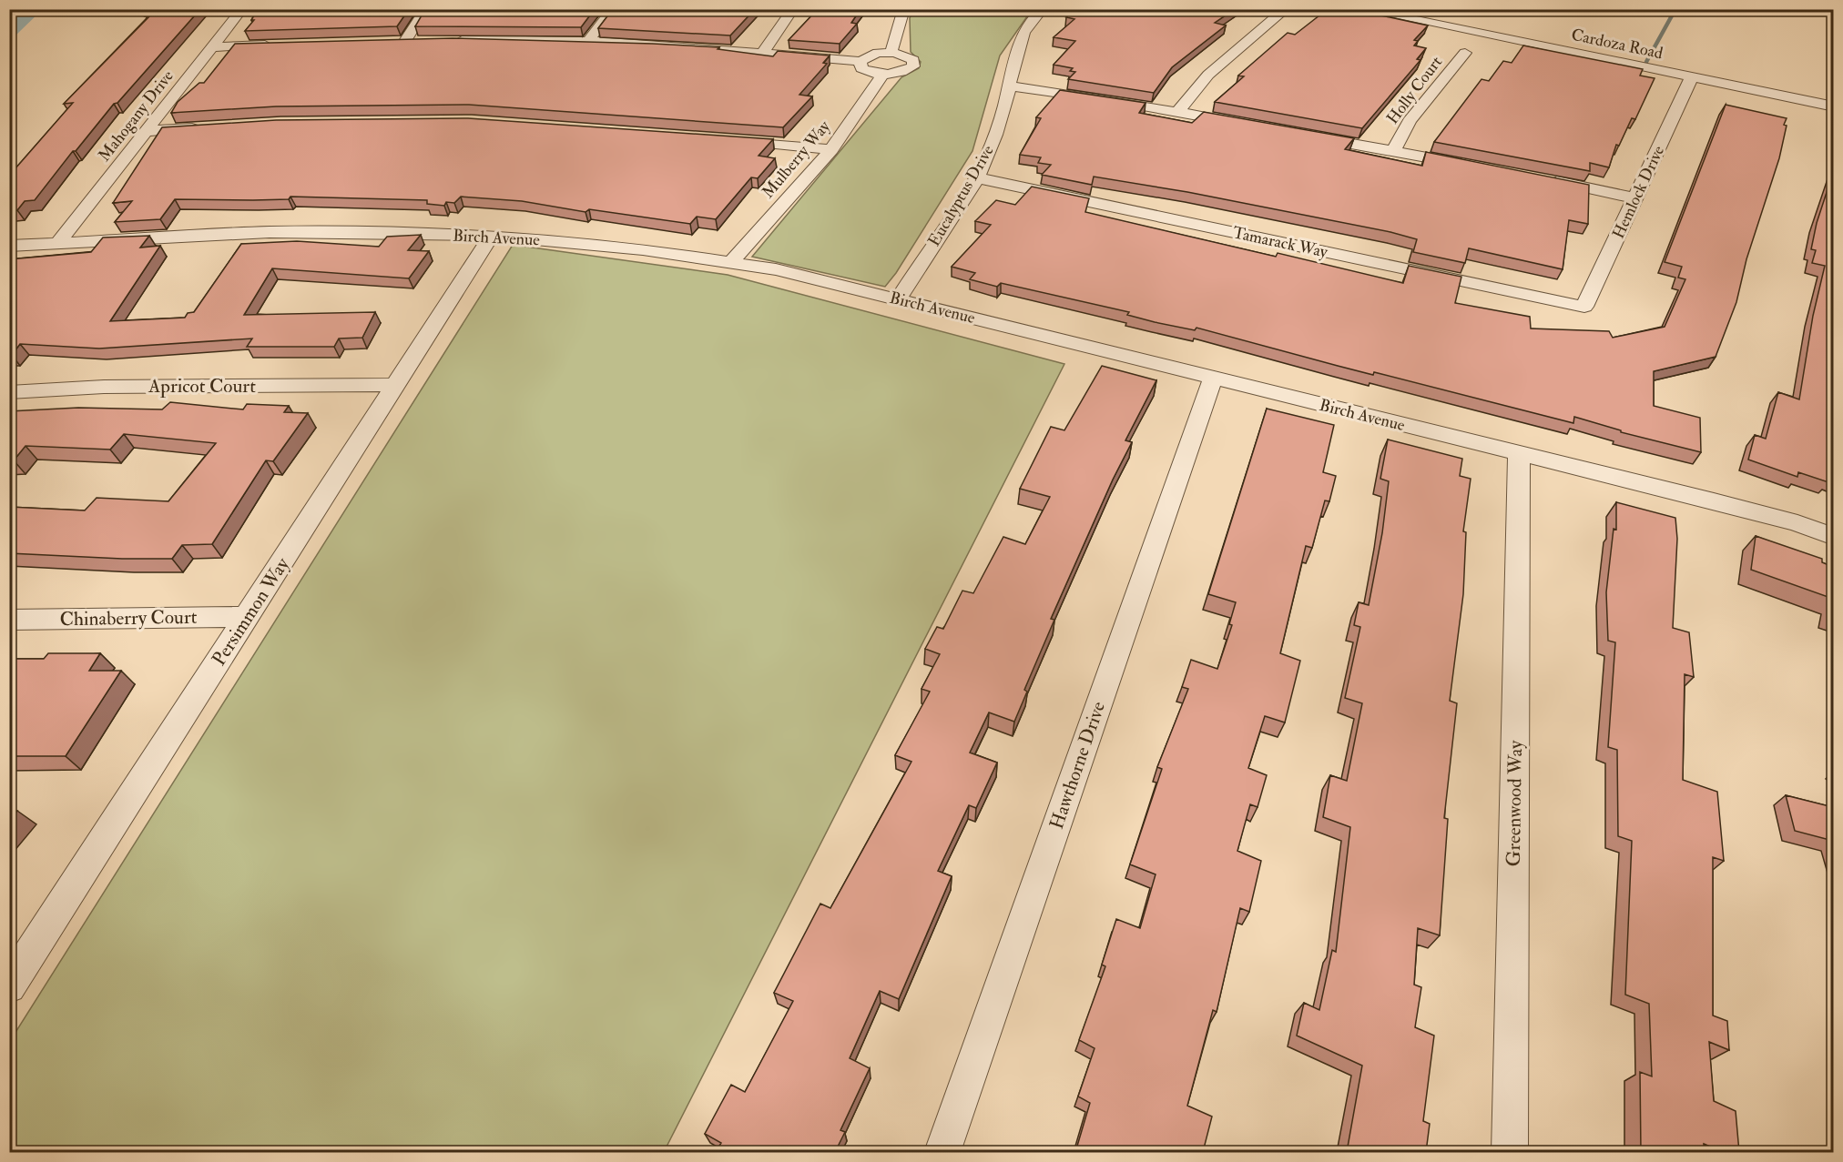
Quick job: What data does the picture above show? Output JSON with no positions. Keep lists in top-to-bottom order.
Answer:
{
  "streets": {
    "street": [
      "Cardoza Road",
      "Holly Court",
      "Mahogany Drive",
      "Mulberry Way",
      "Hemlock Drive",
      "Eucalyptus Drive",
      "Birch Avenue",
      "Tamarack Way",
      "Apricot Court",
      "Persimmon Way",
      "Chinaberry Court",
      "Hawthorne Drive",
      "Greenwood Way"
    ]
  },
  "crossings": [
    ["Cardoza Road", "Hemlock Drive"],
    ["Mahogany Drive", "Birch Avenue"],
    ["Mulberry Way", "Birch Avenue"],
    ["Hemlock Drive", "Tamarack Way"],
    ["Eucalyptus Drive", "Birch Avenue"],
    ["Eucalyptus Drive", "Tamarack Way"],
    ["Birch Avenue", "Persimmon Way"],
    ["Birch Avenue", "Hawthorne Drive"],
    ["Birch Avenue", "Greenwood Way"],
    ["Apricot Court", "Persimmon Way"],
    ["Persimmon Way", "Chinaberry Court"]
  ]
}
